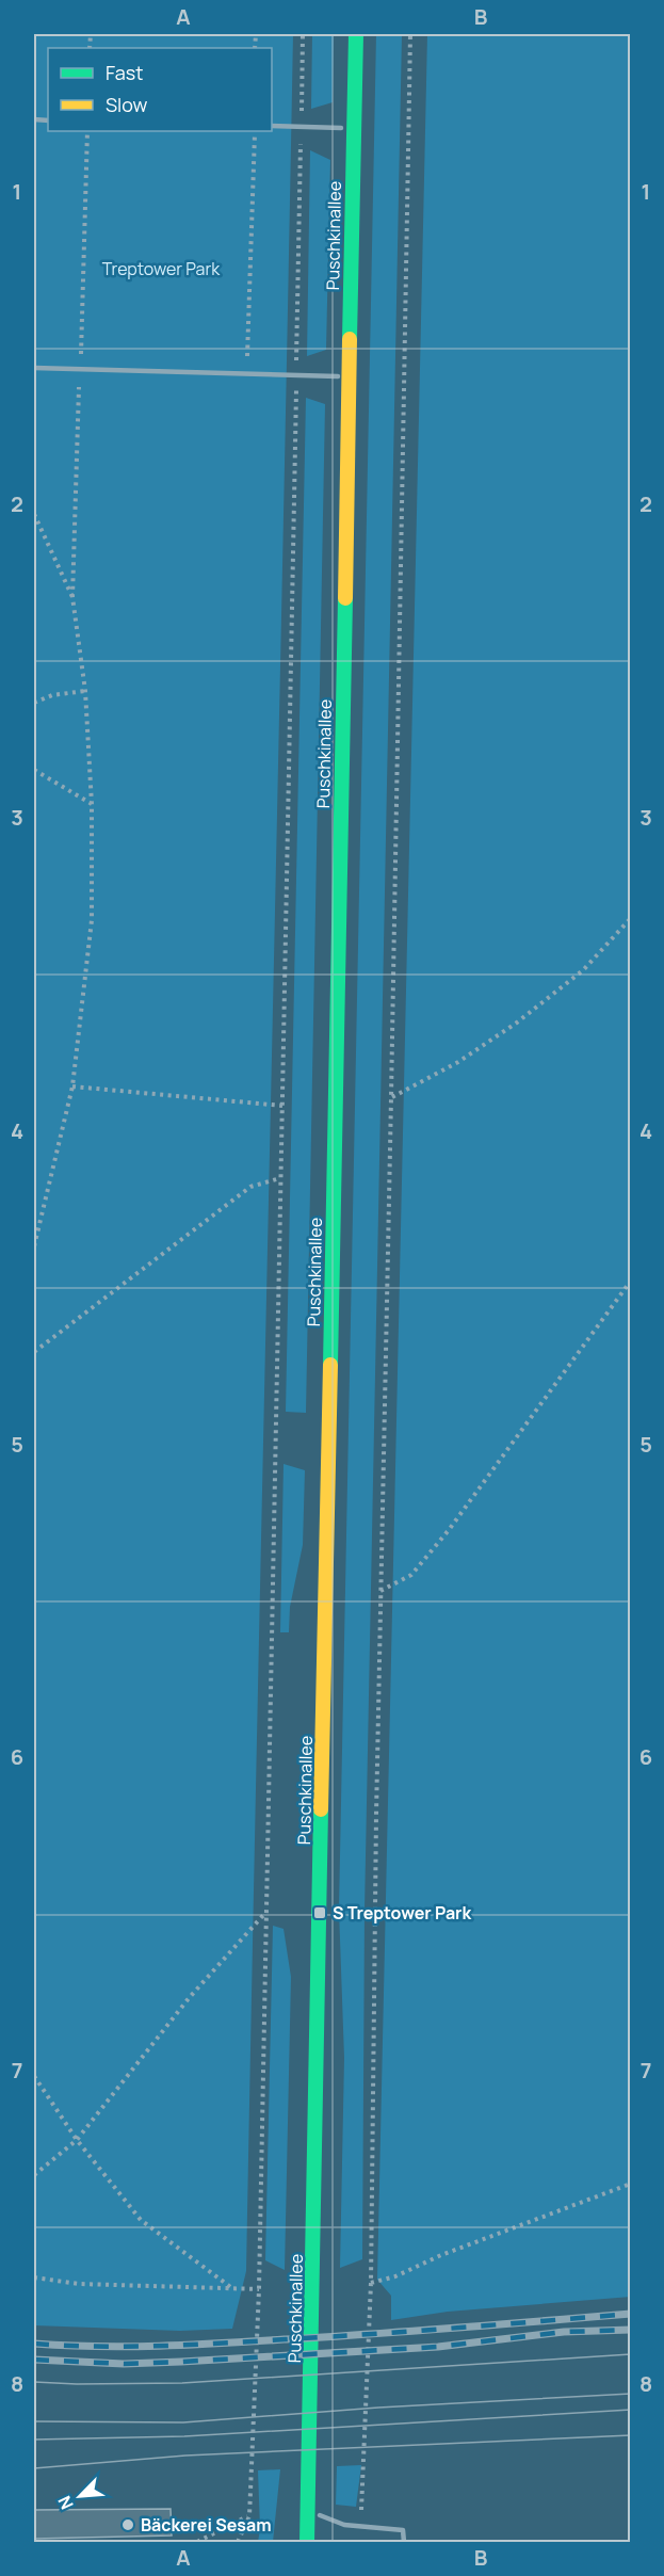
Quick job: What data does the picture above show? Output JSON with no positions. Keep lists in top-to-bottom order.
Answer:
{
  "streets": {
    "main road": ["Puschkinallee"]
  },
  "parks": ["Treptower Park"],
  "places": {
    "transit": ["S Treptower Park"],
    "other": ["Bäckerei Sesam"]
  },
  "legend": ["Fast", "Slow"],
  "north": "bottom left",
  "grid": {
    "columns": ["A", "B"],
    "rows": [
      "1",
      "2",
      "3",
      "4",
      "5",
      "6",
      "7",
      "8"
    ]
  }
}
